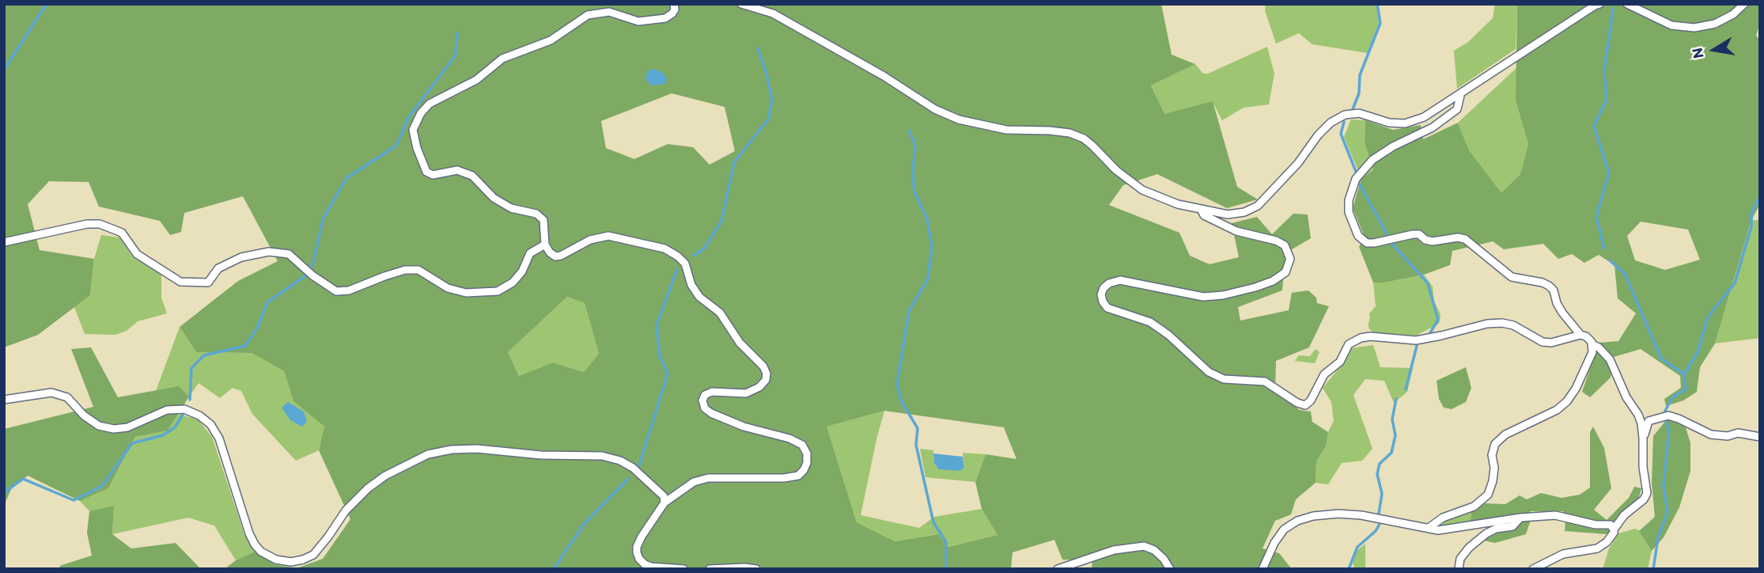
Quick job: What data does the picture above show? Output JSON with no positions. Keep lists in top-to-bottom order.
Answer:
{
  "north": "left"
}
